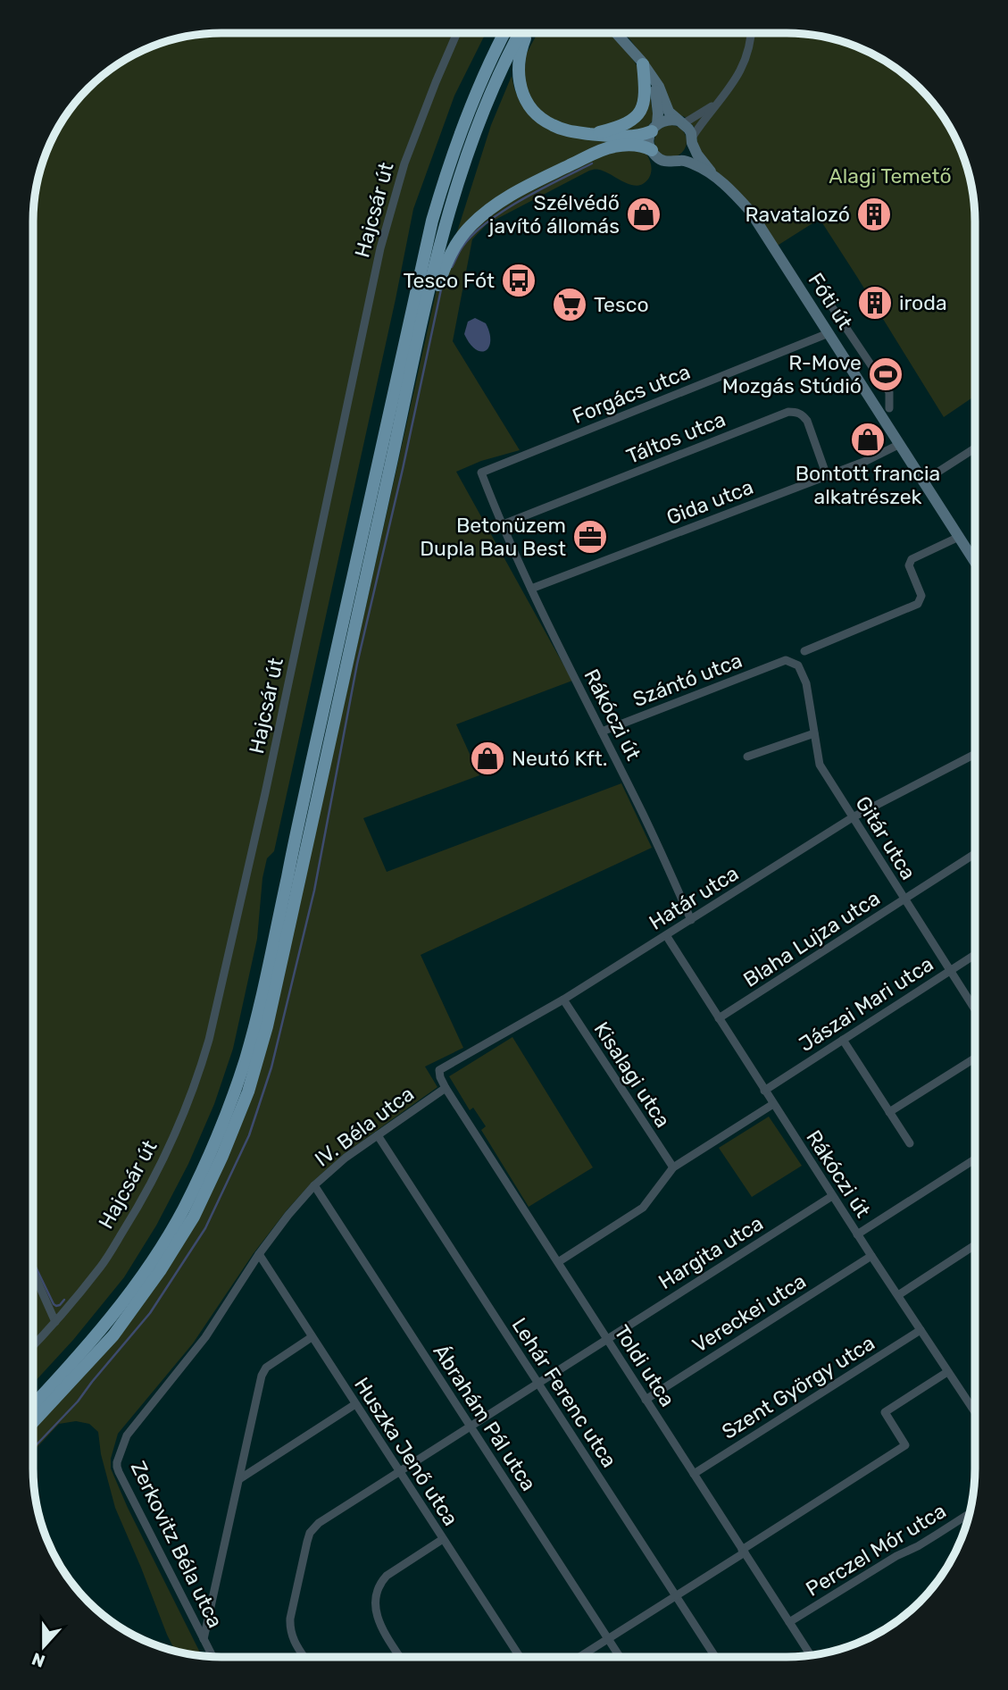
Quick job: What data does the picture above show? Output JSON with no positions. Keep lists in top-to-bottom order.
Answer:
{
  "streets": {
    "main road": ["Fóti út"],
    "street": [
      "Hajcsár út",
      "Forgács utca",
      "Táltos utca",
      "Gida utca",
      "Szántó utca",
      "Rákóczi út",
      "Gitár utca",
      "Határ utca",
      "Blaha Lujza utca",
      "Jászai Mari utca",
      "Kisalagi utca",
      "IV. Béla utca",
      "Hargita utca",
      "Vereckei utca",
      "Toldi utca",
      "Szent György utca",
      "Lehár Ferenc utca",
      "Ábrahám Pál utca",
      "Huszka Jenő utca",
      "Zerkovitz Béla utca",
      "Perczel Mór utca"
    ]
  },
  "crossings": [
    ["Fóti út", "Forgács utca"],
    ["Fóti út", "Gida utca"],
    ["Forgács utca", "Rákóczi út"],
    ["Táltos utca", "Gida utca"],
    ["Táltos utca", "Rákóczi út"],
    ["Gida utca", "Rákóczi út"],
    ["Szántó utca", "Rákóczi út"],
    ["Szántó utca", "Gitár utca"],
    ["Rákóczi út", "Határ utca"],
    ["Rákóczi út", "Blaha Lujza utca"],
    ["Rákóczi út", "Jászai Mari utca"],
    ["Rákóczi út", "Hargita utca"],
    ["Rákóczi út", "Vereckei utca"],
    ["Rákóczi út", "Szent György utca"],
    ["Gitár utca", "Határ utca"],
    ["Gitár utca", "Blaha Lujza utca"],
    ["Gitár utca", "Jászai Mari utca"],
    ["Határ utca", "Kisalagi utca"],
    ["Határ utca", "IV. Béla utca"],
    ["Határ utca", "Toldi utca"],
    ["IV. Béla utca", "Toldi utca"],
    ["IV. Béla utca", "Lehár Ferenc utca"],
    ["IV. Béla utca", "Ábrahám Pál utca"],
    ["IV. Béla utca", "Huszka Jenő utca"],
    ["IV. Béla utca", "Zerkovitz Béla utca"],
    ["Hargita utca", "Toldi utca"],
    ["Hargita utca", "Lehár Ferenc utca"],
    ["Hargita utca", "Ábrahám Pál utca"],
    ["Hargita utca", "Huszka Jenő utca"],
    ["Vereckei utca", "Toldi utca"],
    ["Toldi utca", "Szent György utca"],
    ["Toldi utca", "Perczel Mór utca"],
    ["Huszka Jenő utca", "Zerkovitz Béla utca"]
  ],
  "parks": ["Alagi Temető"],
  "places": {
    "shop": ["Szélvédő javító állomás", "Bontott francia alkatrészek", "Neutó Kft."],
    "building": ["Ravatalozó", "iroda"],
    "bus stop": ["Tesco Fót"],
    "supermarket": ["Tesco"],
    "sports": ["R-Move Mozgás Stúdió"],
    "office": ["Betonüzem Dupla Bau Best"]
  },
  "north": "bottom"
}
